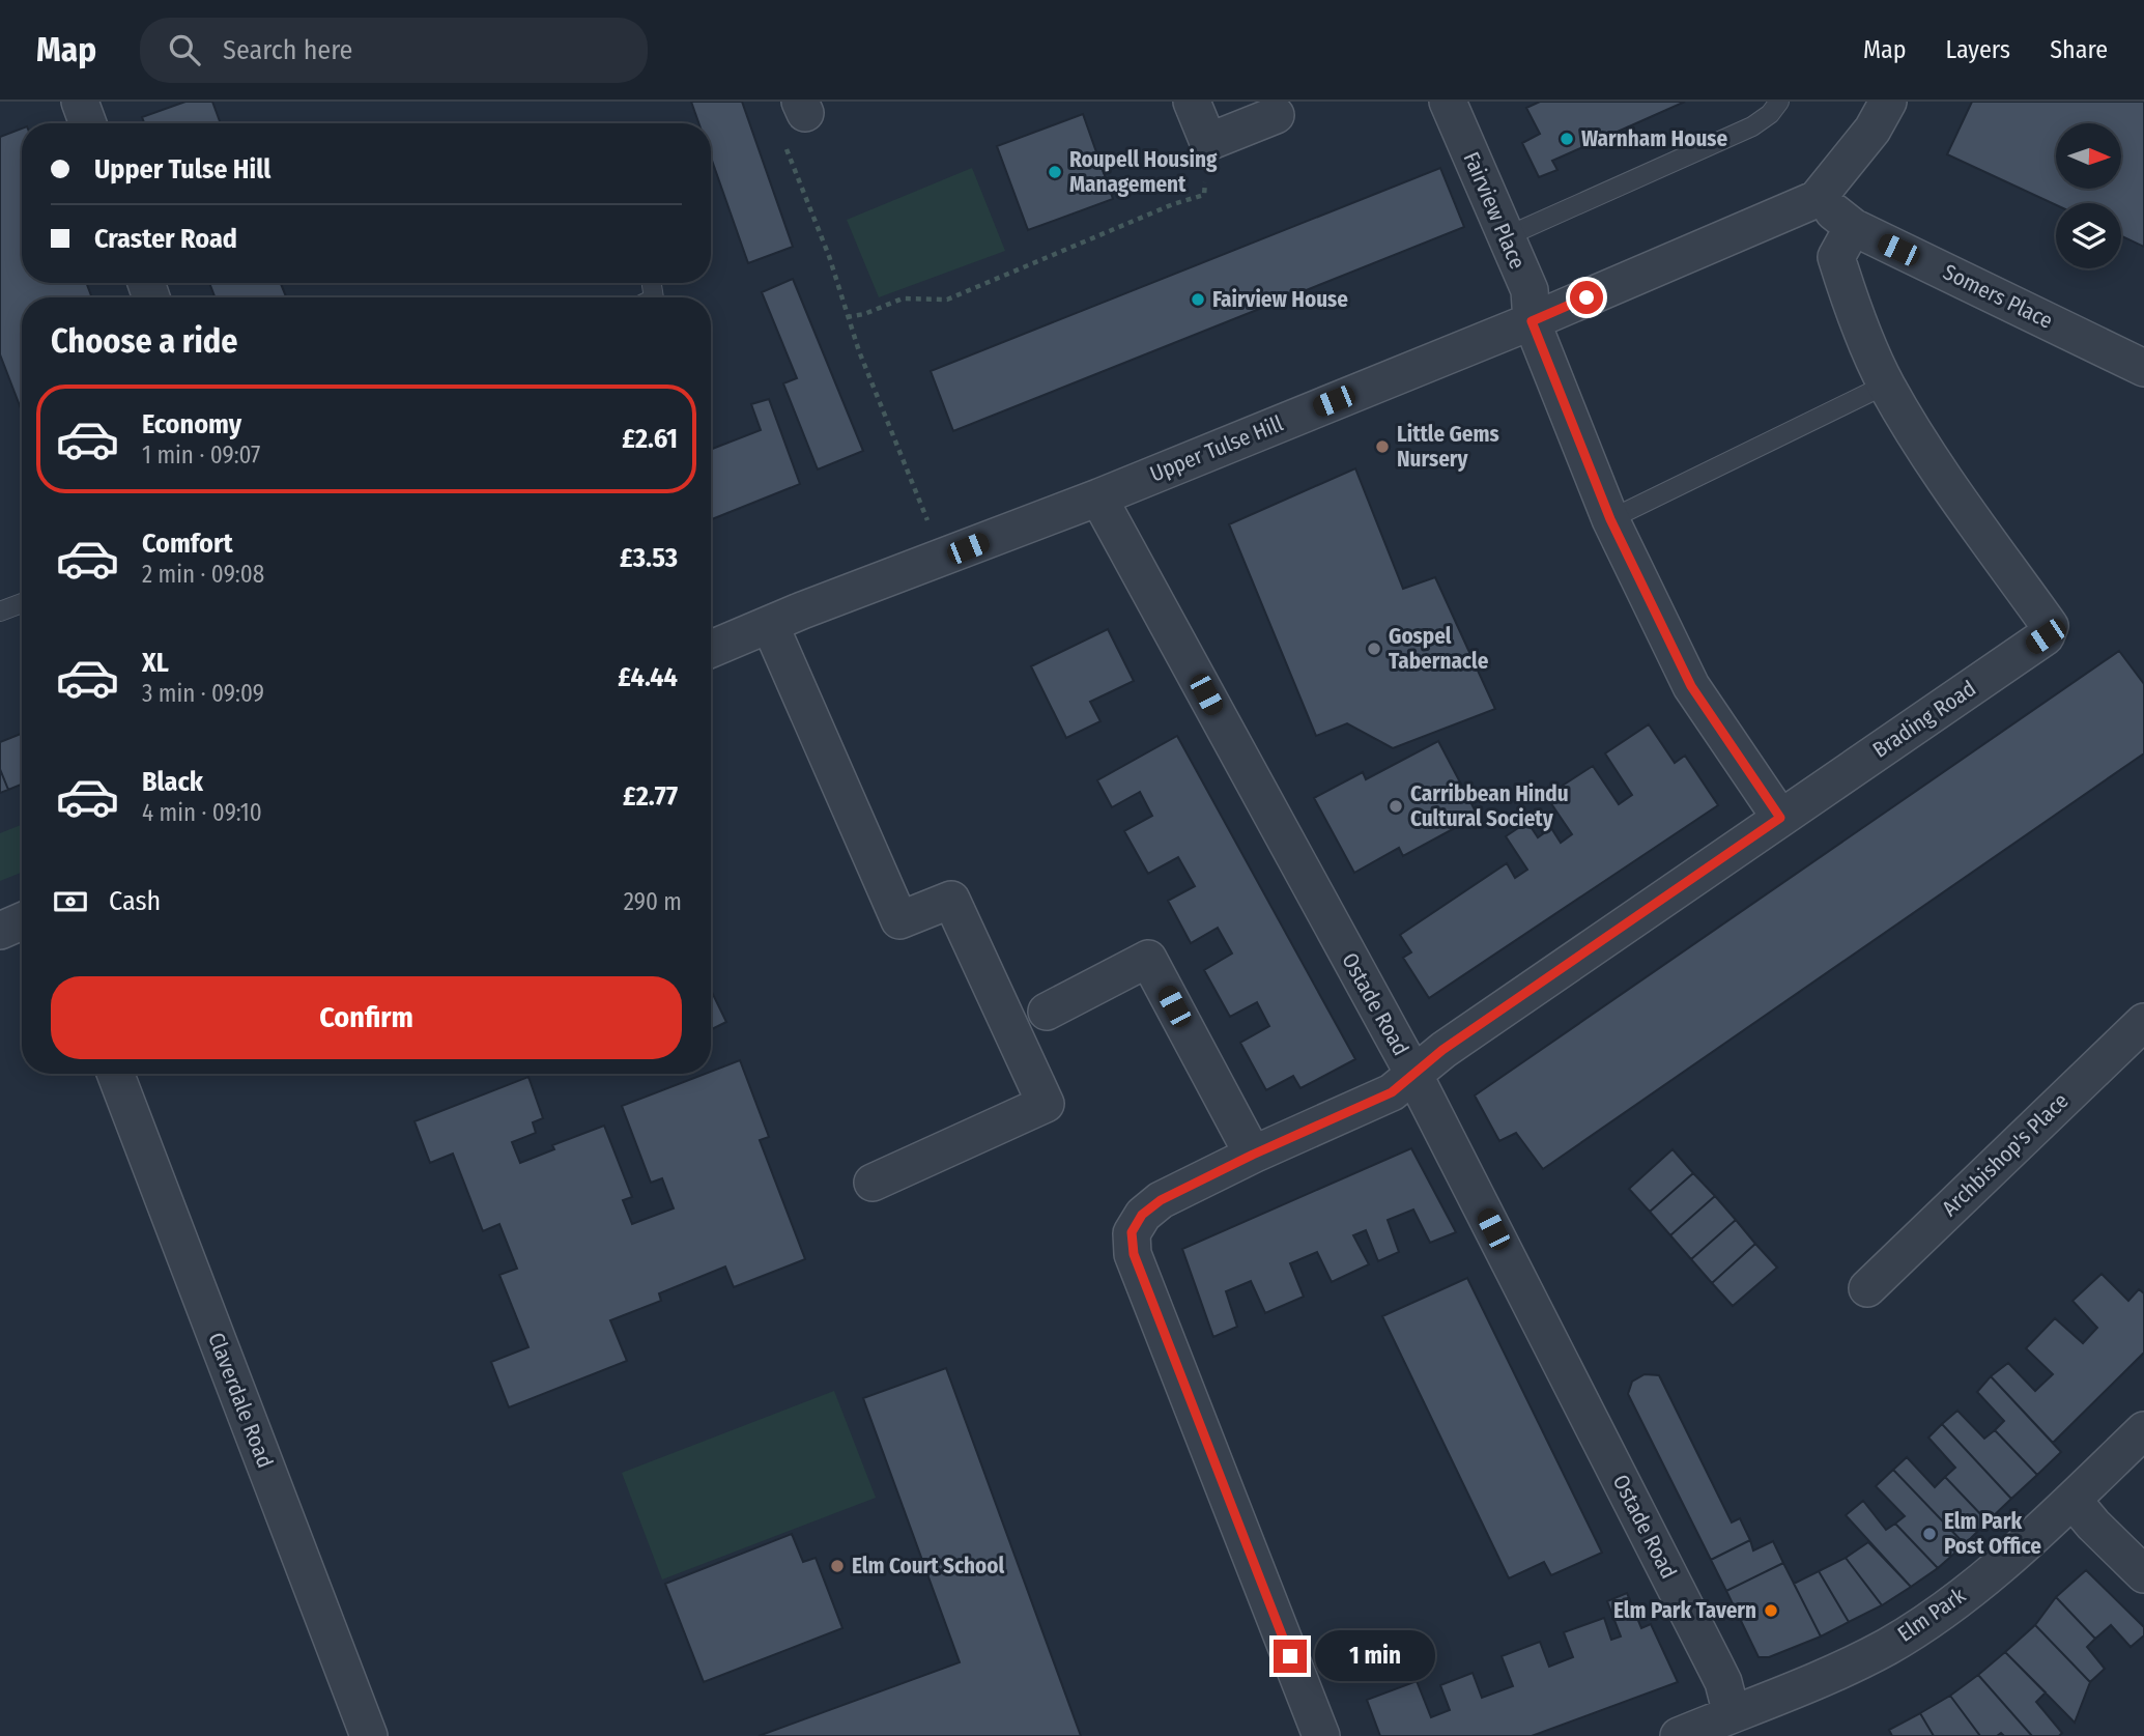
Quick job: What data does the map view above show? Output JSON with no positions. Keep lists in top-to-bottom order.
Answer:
{
  "streets": {
    "street": [
      "Fairview Place",
      "Somers Place",
      "Upper Tulse Hill",
      "Brading Road",
      "Ostade Road",
      "Archbishop's Place",
      "Claverdale Road",
      "Elm Park"
    ]
  },
  "crossings": [
    ["Fairview Place", "Upper Tulse Hill"],
    ["Fairview Place", "Brading Road"],
    ["Somers Place", "Upper Tulse Hill"],
    ["Somers Place", "Brading Road"],
    ["Upper Tulse Hill", "Ostade Road"],
    ["Brading Road", "Ostade Road"],
    ["Ostade Road", "Elm Park"]
  ],
  "places": [
    "Warnham House",
    "Roupell Housing Management",
    "Fairview House",
    "Little Gems Nursery",
    "Gospel Tabernacle",
    "Carribbean Hindu Cultural Society",
    "Elm Park Post Office",
    "Elm Court School",
    "Elm Park Tavern"
  ],
  "north": "right",
  "page": {
    "header": "Map",
    "search": "Search here",
    "nav": ["Map", "Layers", "Share"],
    "banner": ["Upper Tulse Hill", "Craster Road"],
    "heading": "Choose a ride",
    "list": [
      {
        "name": "Economy",
        "note": "1 min · 09:07",
        "value": "£2.61"
      },
      {
        "name": "Comfort",
        "note": "2 min · 09:08",
        "value": "£3.53"
      },
      {
        "name": "XL",
        "note": "3 min · 09:09",
        "value": "£4.44"
      },
      {
        "name": "Black",
        "note": "4 min · 09:10",
        "value": "£2.77"
      }
    ],
    "pay": ["Cash", "290 m"],
    "buttons": "Confirm",
    "bubble": "1 min"
  }
}
